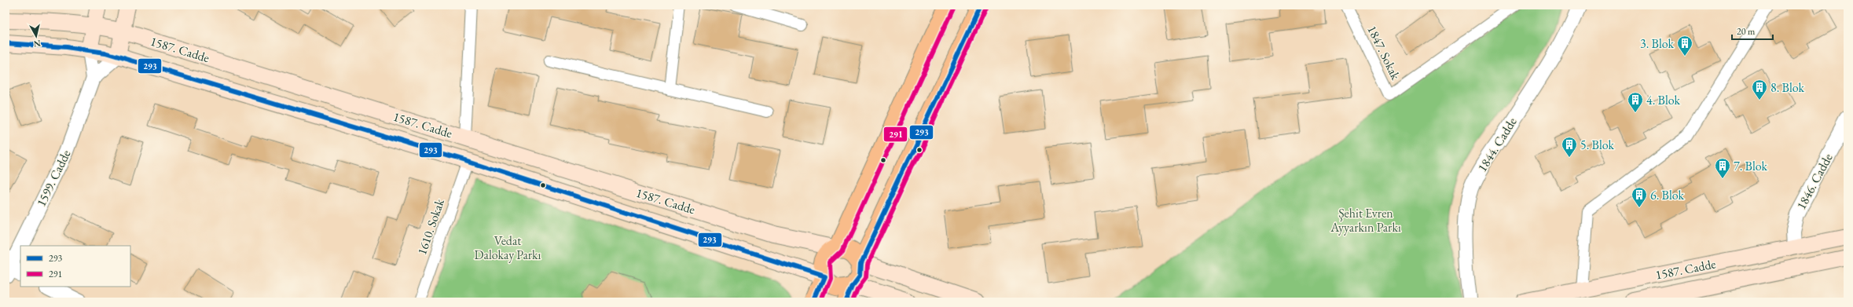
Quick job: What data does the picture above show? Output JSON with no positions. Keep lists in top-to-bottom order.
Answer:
{
  "streets": {
    "main road": ["1587. Cadde"],
    "street": [
      "1847. Sokak",
      "1844. Cadde",
      "1599. Cadde",
      "1846. Cadde",
      "1610. Sokak"
    ]
  },
  "crossings": [
    ["1587. Cadde", "1599. Cadde"],
    ["1587. Cadde", "1846. Cadde"],
    ["1587. Cadde", "1610. Sokak"]
  ],
  "parks": ["Şehit Evren Ayyarkın Parkı", "Vedat Dalokay Parkı"],
  "places": {
    "building": [
      "3. Blok",
      "8. Blok",
      "4. Blok",
      "5. Blok",
      "7. Blok",
      "6. Blok"
    ]
  },
  "lines": ["transit line 293", "transit line 291"],
  "legend": ["293", "291"],
  "scale_bar": "20 m",
  "north": "bottom"
}
